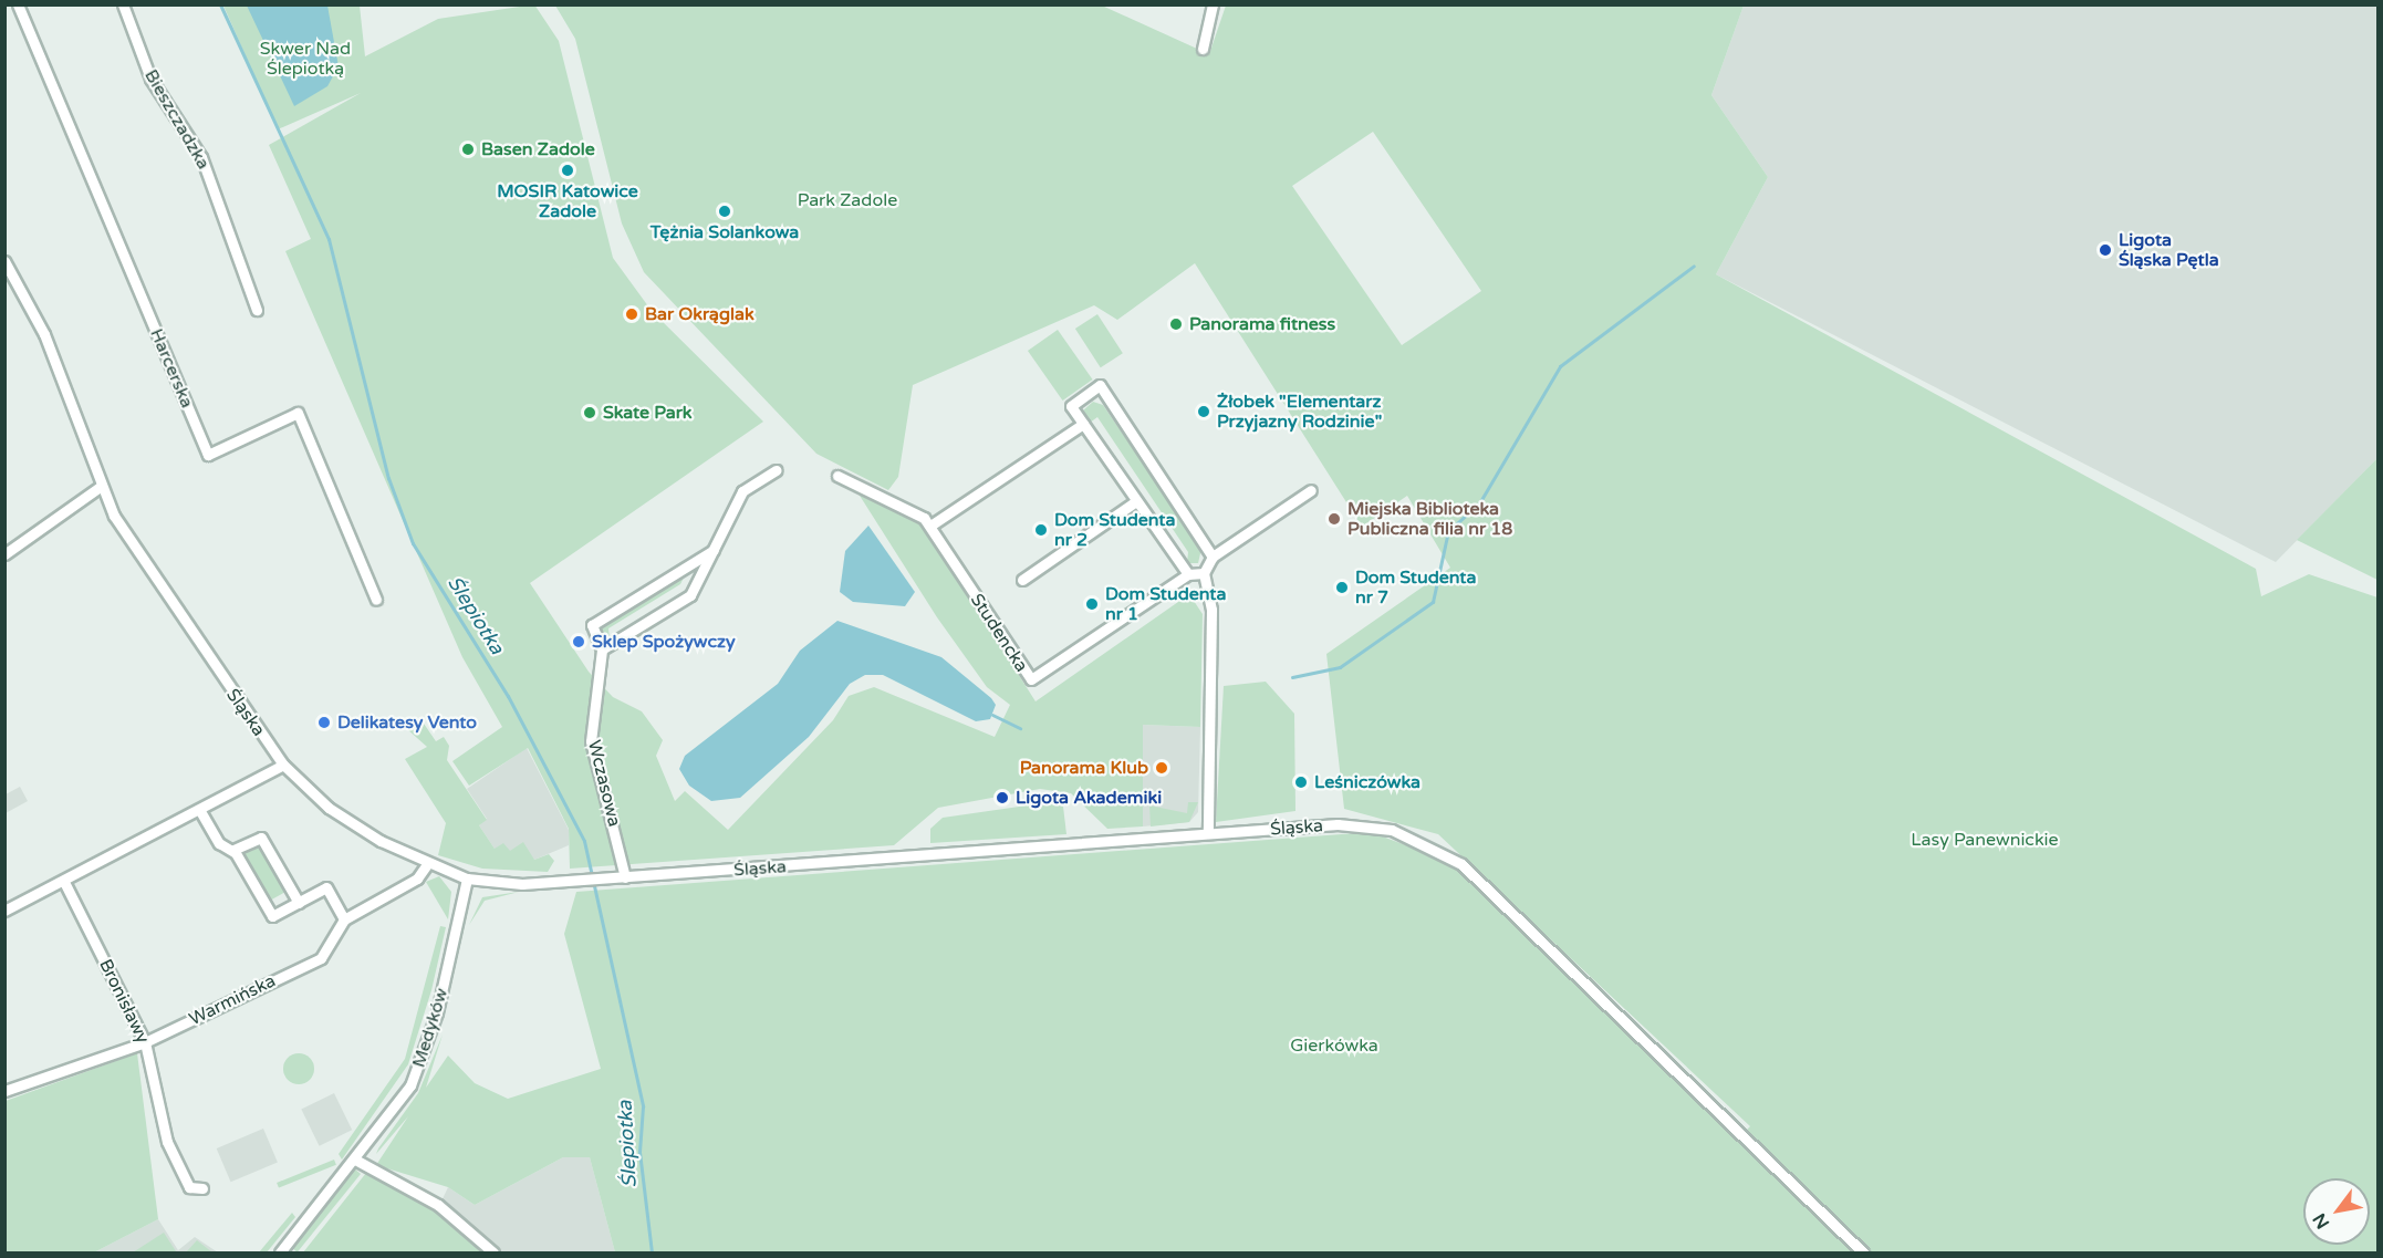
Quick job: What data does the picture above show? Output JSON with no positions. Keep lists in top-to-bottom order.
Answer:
{
  "streets": {
    "street": [
      "Bieszczadzka",
      "Harcerska",
      "Studencka",
      "Śląska",
      "Wczasowa",
      "Warmińska",
      "Bronisławy",
      "Medyków"
    ]
  },
  "crossings": [
    ["Śląska", "Wczasowa"],
    ["Śląska", "Warmińska"],
    ["Śląska", "Medyków"],
    ["Warmińska", "Bronisławy"]
  ],
  "water": ["Ślepiotka"],
  "parks": [
    "Skwer Nad Ślepiotką",
    "Park Zadole",
    "Lasy Panewnickie",
    "Gierkówka"
  ],
  "places": [
    "Basen Zadole",
    "MOSIR Katowice Zadole",
    "Tężnia Solankowa",
    "Ligota Śląska Pętla",
    "Bar Okrąglak",
    "Panorama fitness",
    "Żłobek \"Elementarz Przyjazny Rodzinie\"",
    "Skate Park",
    "Miejska Biblioteka Publiczna filia nr 18",
    "Dom Studenta nr 2",
    "Dom Studenta nr 7",
    "Dom Studenta nr 1",
    "Sklep Spożywczy",
    "Delikatesy Vento",
    "Panorama Klub",
    "Leśniczówka",
    "Ligota Akademiki"
  ],
  "north": "bottom left"
}
